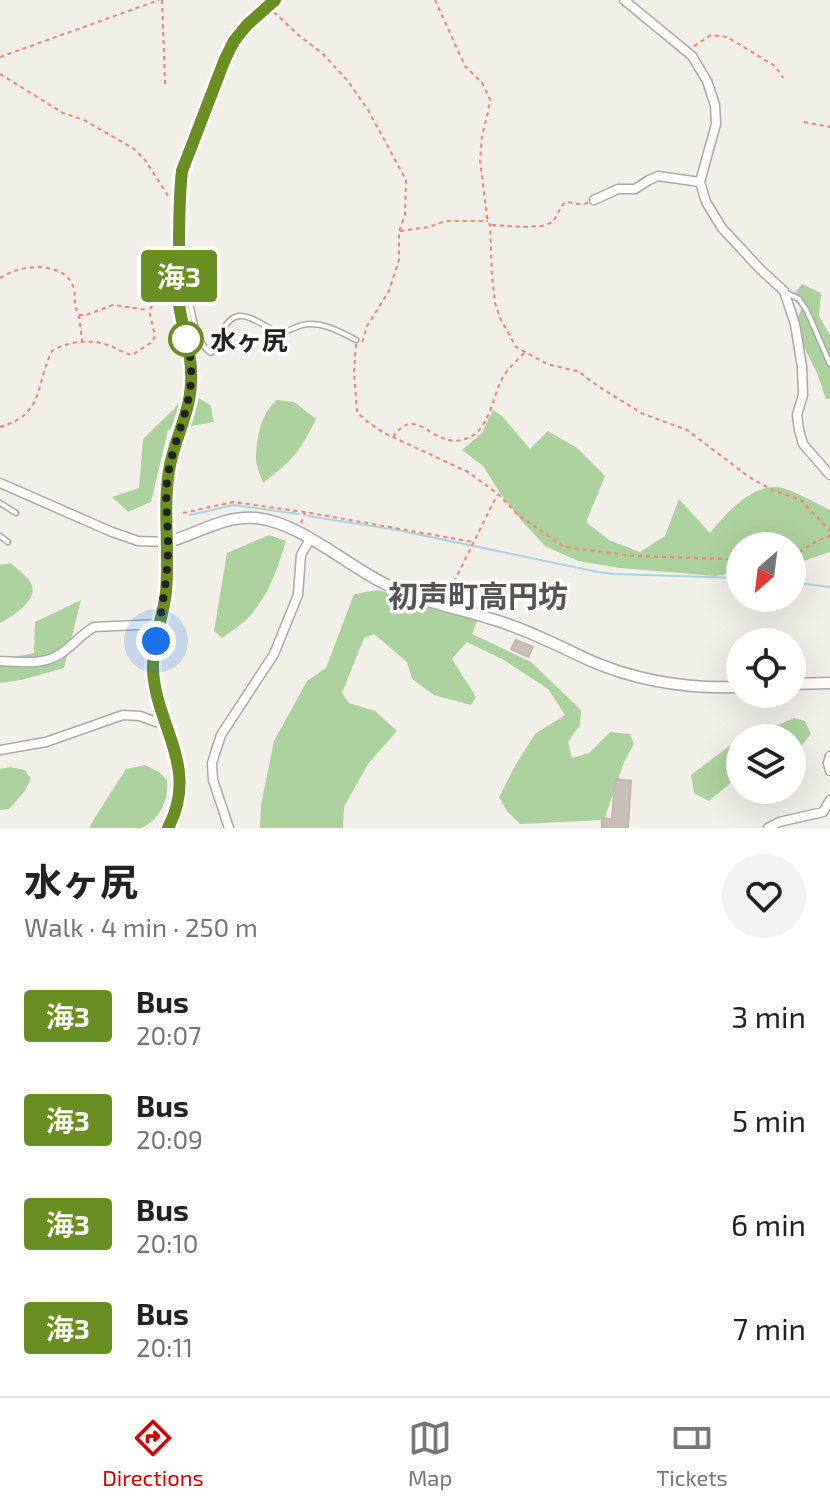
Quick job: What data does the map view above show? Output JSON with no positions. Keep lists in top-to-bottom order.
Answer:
{
  "districts": ["初声町高円坊"],
  "places": ["水ヶ尻"],
  "lines": ["bus line 海3"],
  "north": "bottom left",
  "page": {
    "on_map": "海3",
    "heading": ["水ヶ尻", "Walk · 4 min · 250 m"],
    "list": [
      {
        "mark": "海3",
        "name": "Bus",
        "note": "20:07",
        "value": "3 min"
      },
      {
        "mark": "海3",
        "name": "Bus",
        "note": "20:09",
        "value": "5 min"
      },
      {
        "mark": "海3",
        "name": "Bus",
        "note": "20:10",
        "value": "6 min"
      },
      {
        "mark": "海3",
        "name": "Bus",
        "note": "20:11",
        "value": "7 min"
      }
    ],
    "tabs": ["Directions", "Map", "Tickets"]
  }
}
